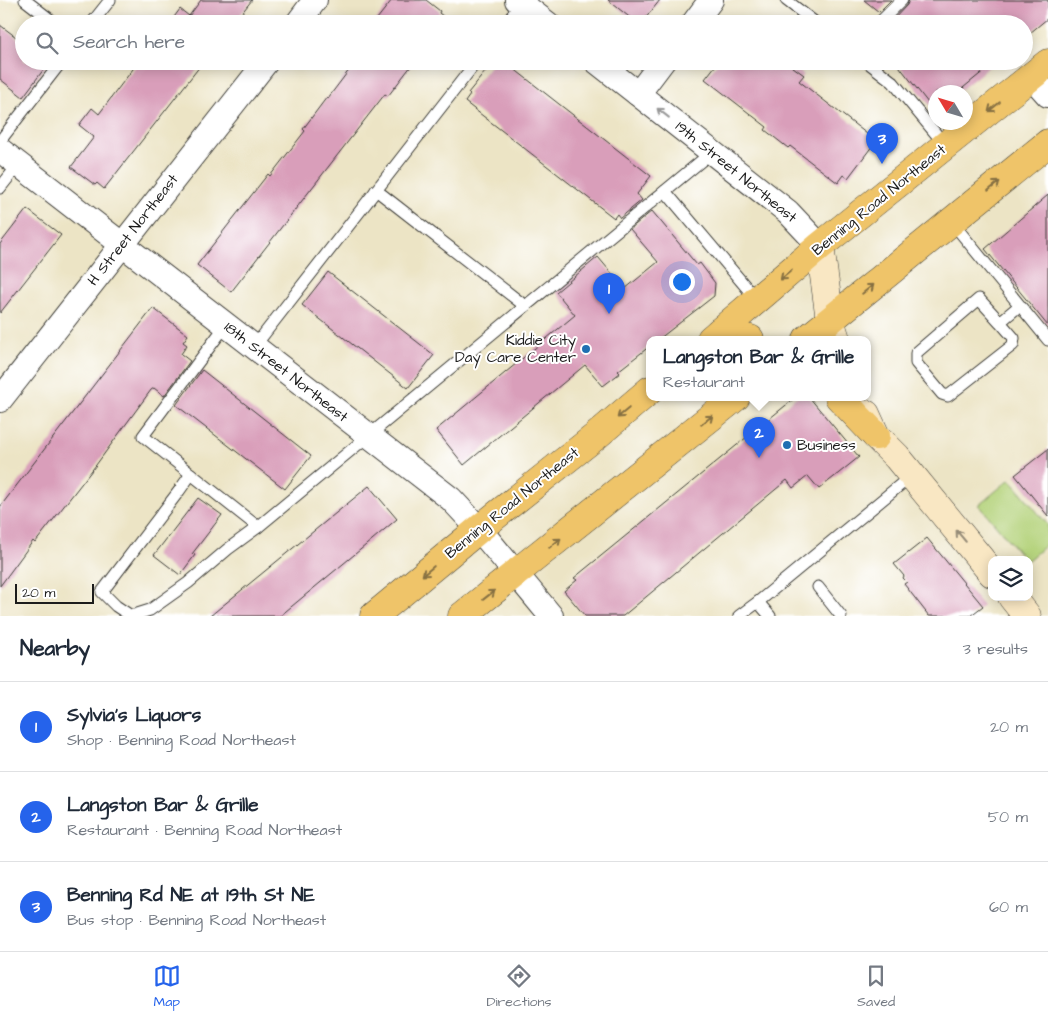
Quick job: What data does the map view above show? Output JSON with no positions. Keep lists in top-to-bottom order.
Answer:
{
  "streets": {
    "main road": ["Benning Road Northeast"],
    "street": ["19th Street Northeast", "H Street Northeast", "18th Street Northeast"]
  },
  "crossings": [
    ["19th Street Northeast", "Benning Road Northeast"],
    ["Benning Road Northeast", "18th Street Northeast"],
    ["H Street Northeast", "18th Street Northeast"]
  ],
  "places": ["Kiddie City Day Care Center", "Business"],
  "scale_bar": "20 m",
  "north": "top left",
  "page": {
    "search": "Search here",
    "pins": ["3", "1", "2"],
    "popup": ["Langston Bar & Grille", "Restaurant"],
    "scale": "20 m",
    "heading": ["Nearby", "3 results"],
    "list": [
      {
        "mark": "1",
        "name": "Sylvia's Liquors",
        "note": "Shop · Benning Road Northeast",
        "value": "20 m"
      },
      {
        "mark": "2",
        "name": "Langston Bar & Grille",
        "note": "Restaurant · Benning Road Northeast",
        "value": "50 m"
      },
      {
        "mark": "3",
        "name": "Benning Rd NE at 19th St NE",
        "note": "Bus stop · Benning Road Northeast",
        "value": "60 m"
      }
    ],
    "nav": ["Map", "Directions", "Saved"]
  }
}
